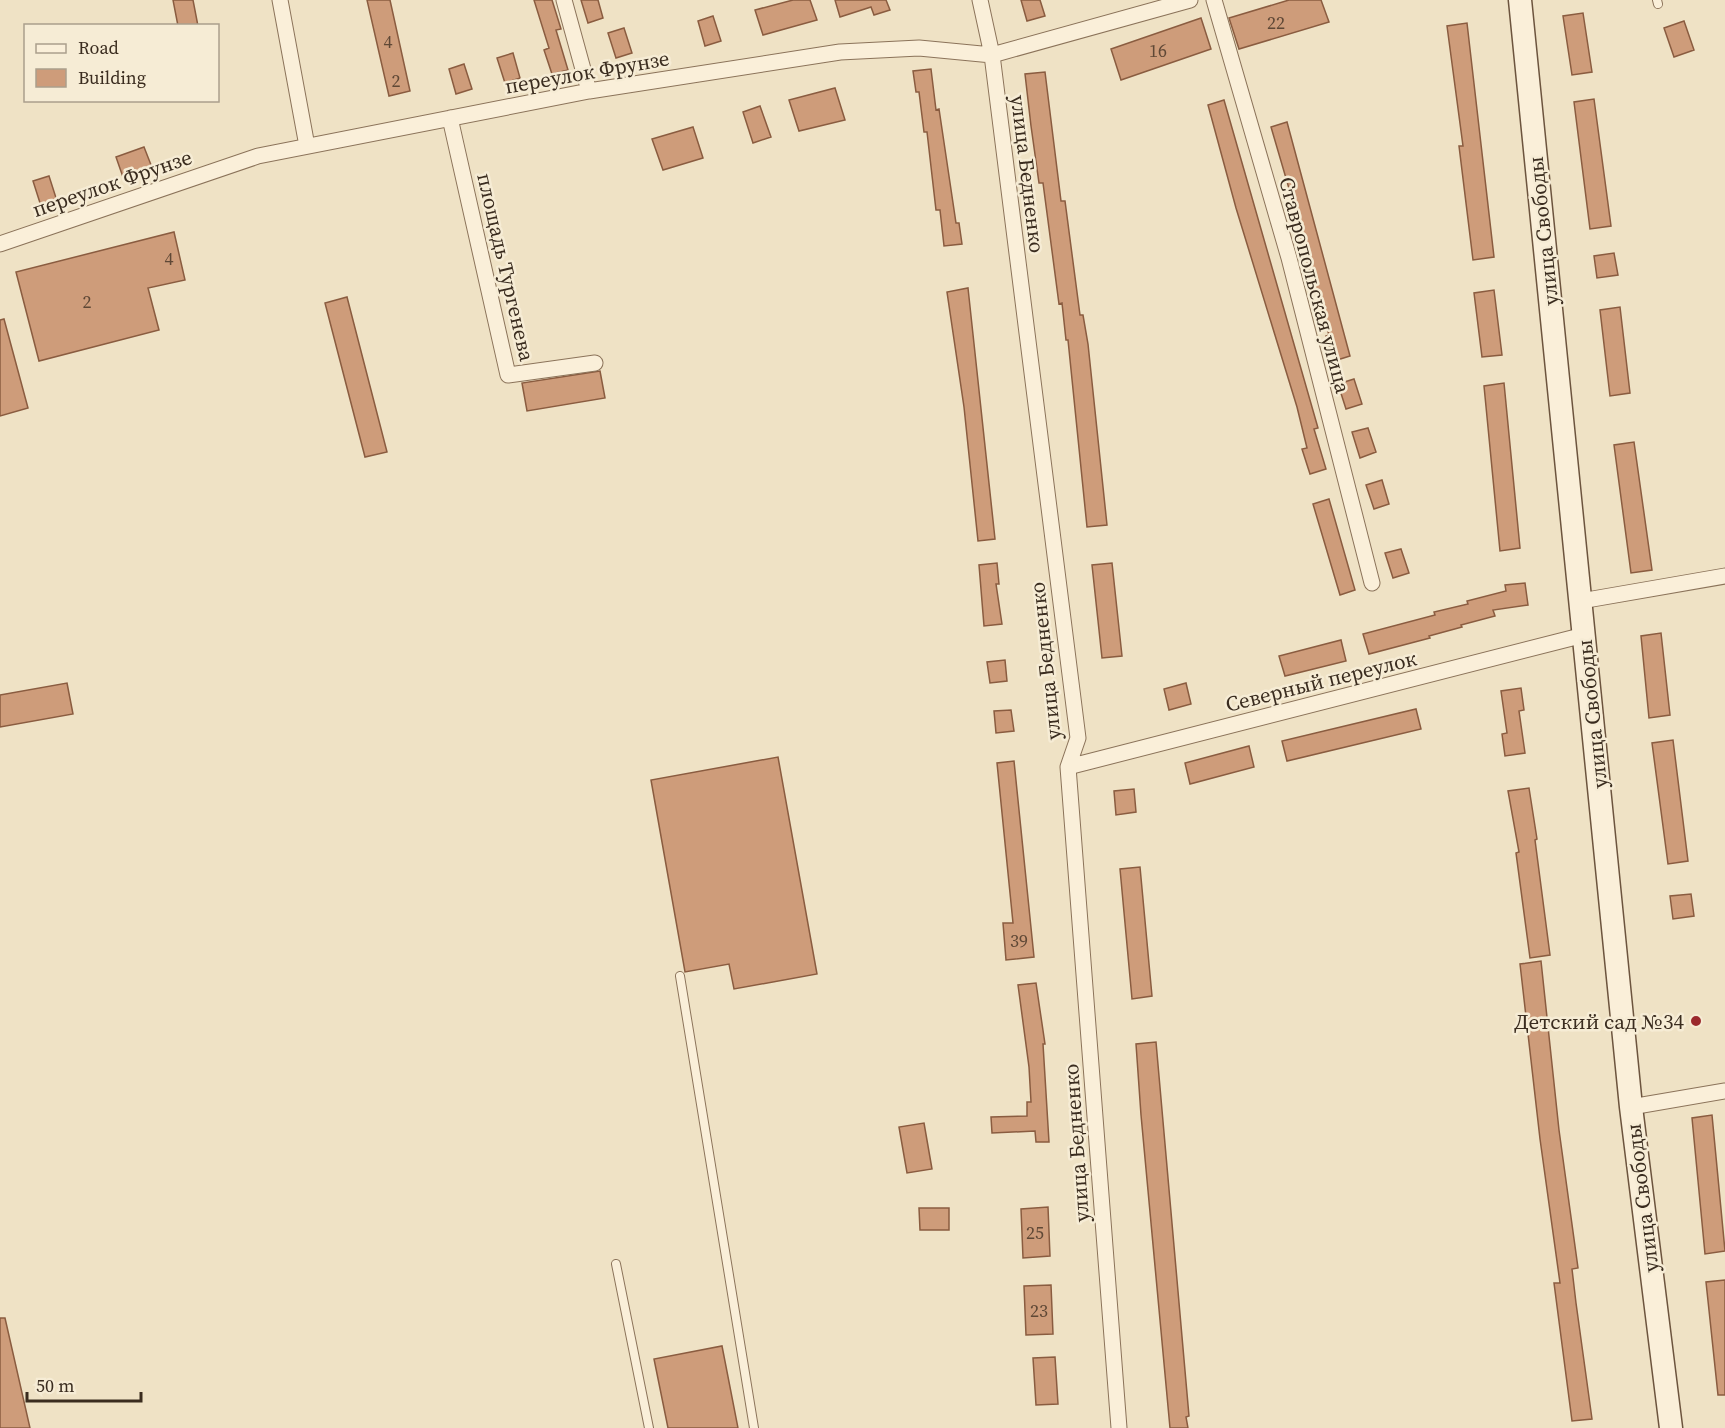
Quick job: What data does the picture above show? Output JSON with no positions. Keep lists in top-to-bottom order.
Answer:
{
  "streets": {
    "main road": ["улица Свободы"],
    "street": [
      "переулок Фрунзе",
      "улица Бедненко",
      "площадь Тургенева",
      "Ставропольская улица",
      "Северный переулок"
    ]
  },
  "crossings": [
    ["переулок Фрунзе", "улица Бедненко"],
    ["переулок Фрунзе", "площадь Тургенева"],
    ["улица Бедненко", "Северный переулок"],
    ["улица Свободы", "Северный переулок"]
  ],
  "places": ["Детский сад №34"],
  "house_numbers": [
    "22",
    "4",
    "16",
    "2",
    "4",
    "2",
    "39",
    "25",
    "23"
  ],
  "legend": ["Road", "Building"],
  "scale_bar": "50 m"
}
